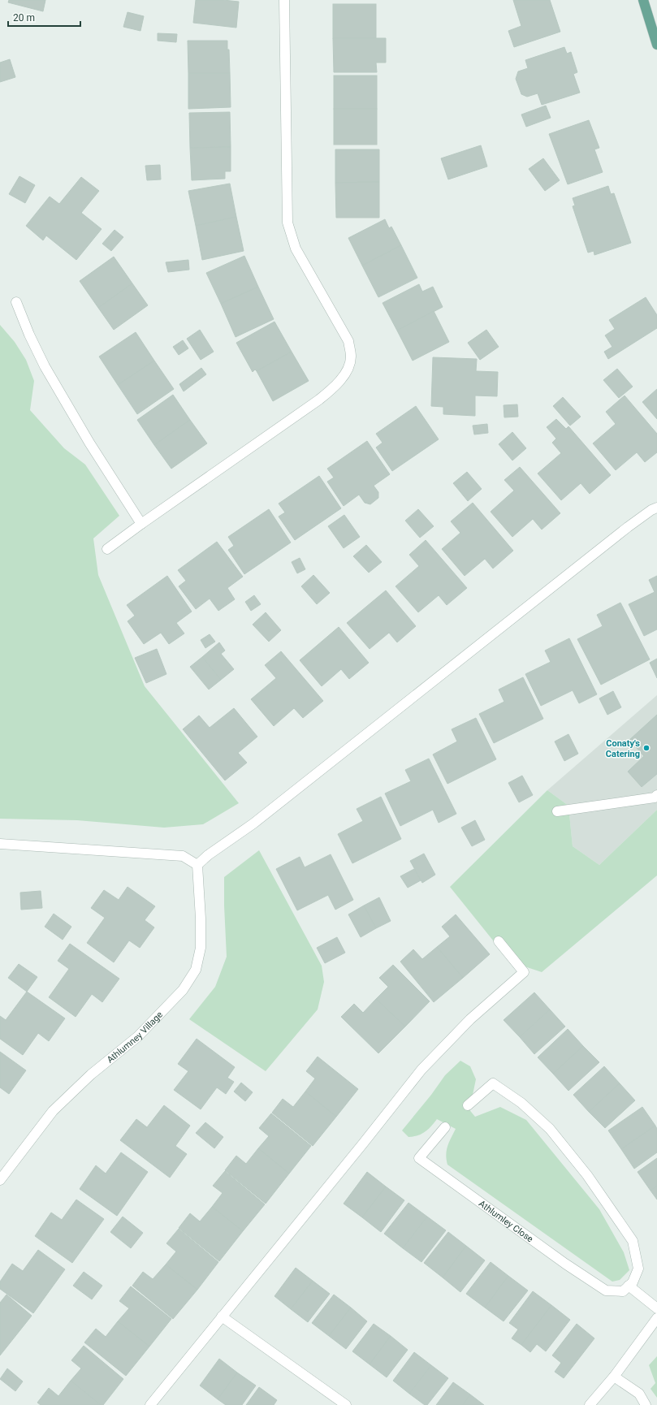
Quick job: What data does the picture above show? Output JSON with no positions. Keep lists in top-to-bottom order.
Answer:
{
  "streets": {
    "street": ["Athlumney Village", "Athlumley Close"]
  },
  "places": ["Conaty's Catering"],
  "scale_bar": "20 m"
}
